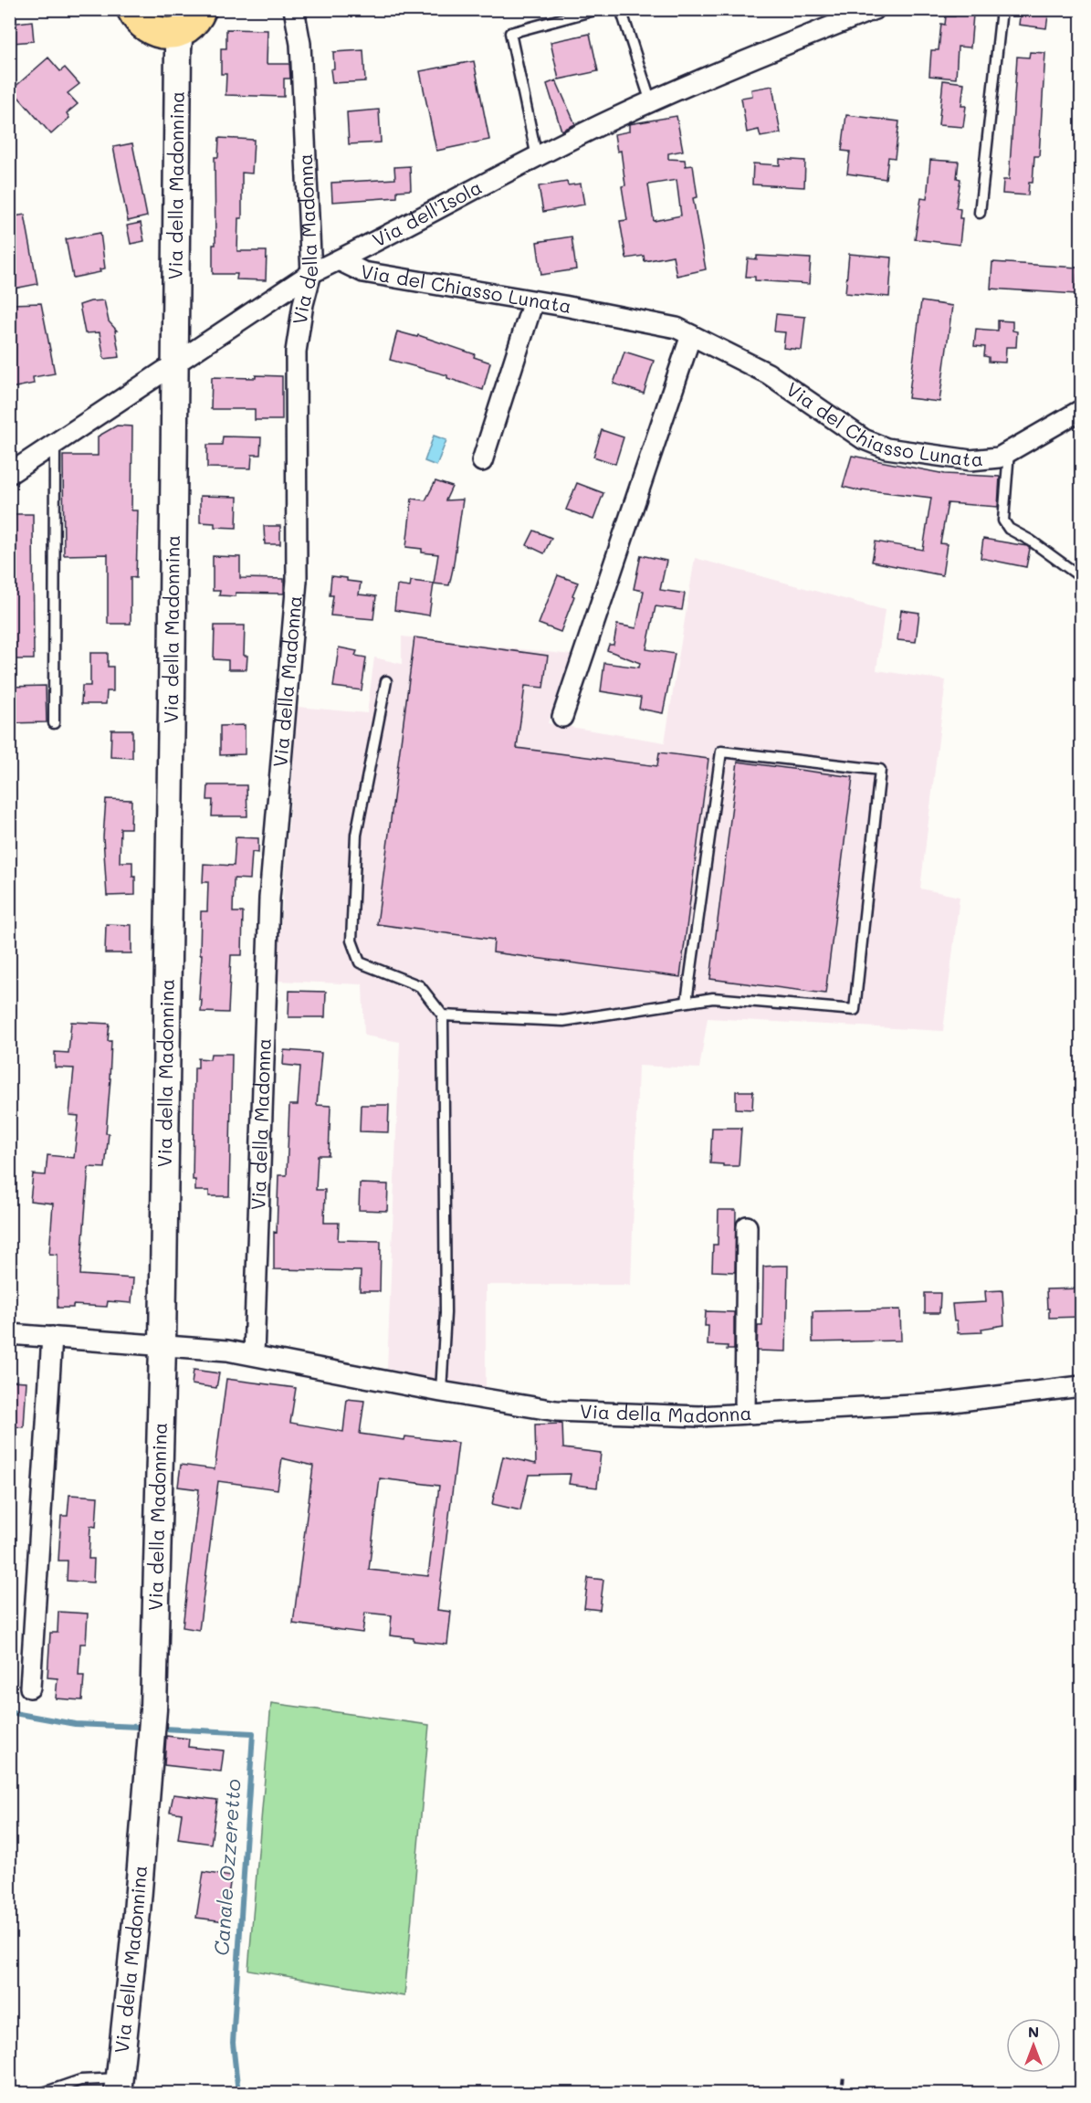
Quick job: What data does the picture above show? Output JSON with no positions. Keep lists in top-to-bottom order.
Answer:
{
  "streets": {
    "street": [
      "Via della Madonnina",
      "Via dell'Isola",
      "Via della Madonna",
      "Via del Chiasso Lunata"
    ]
  },
  "crossings": [
    ["Via della Madonnina", "Via dell'Isola"],
    ["Via della Madonnina", "Via della Madonna"],
    ["Via dell'Isola", "Via della Madonna"],
    ["Via dell'Isola", "Via del Chiasso Lunata"]
  ],
  "water": ["Canale Ozzeretto"],
  "north": "top"
}
